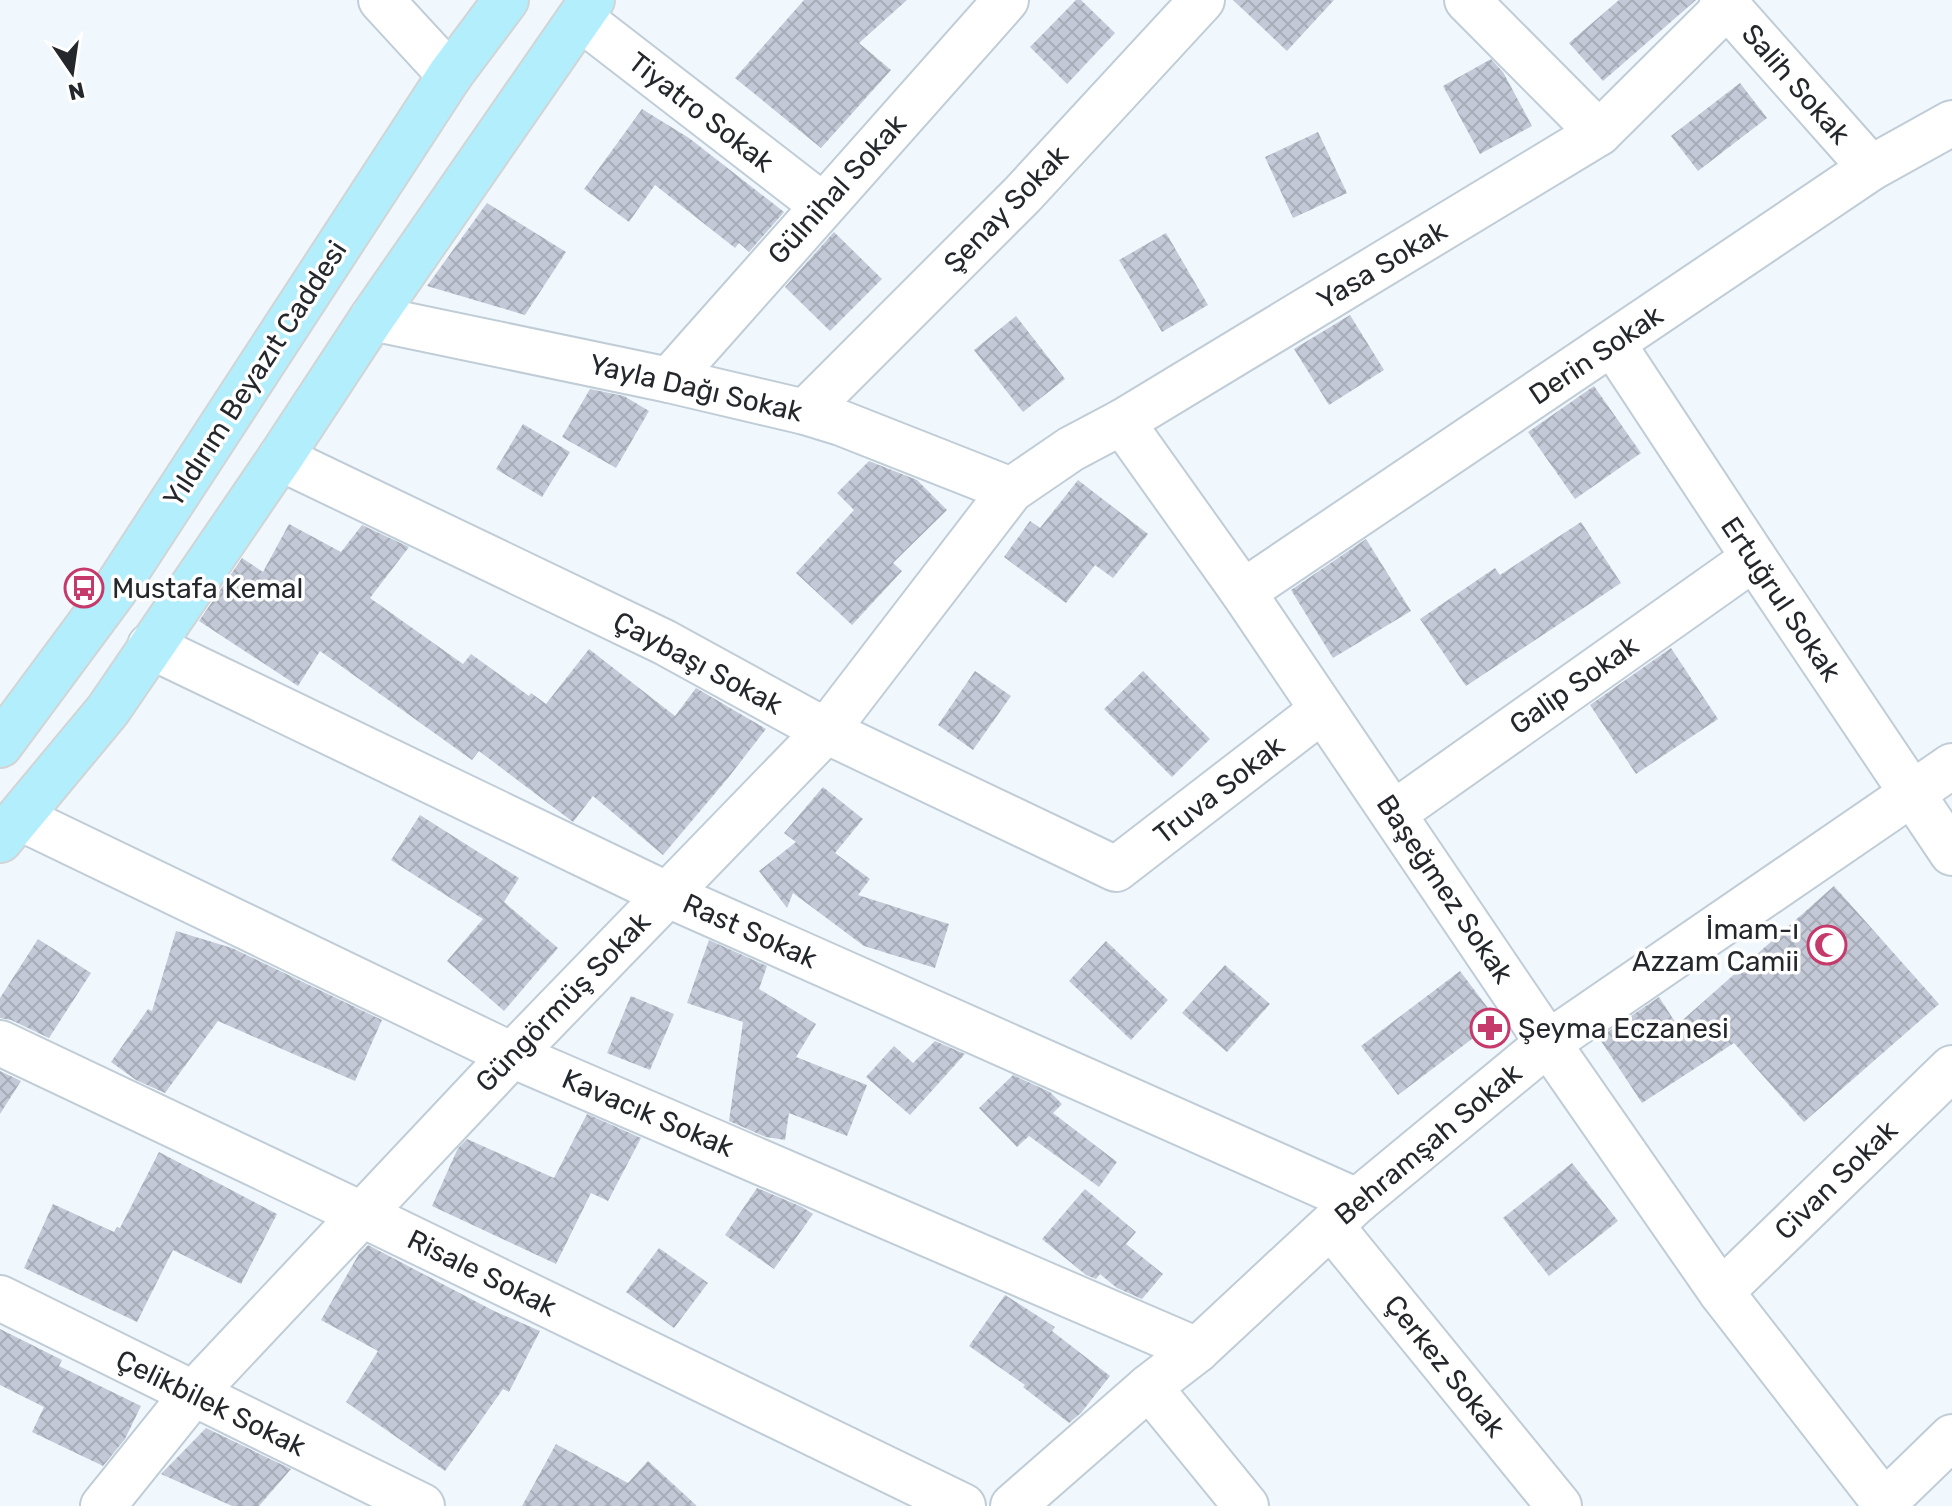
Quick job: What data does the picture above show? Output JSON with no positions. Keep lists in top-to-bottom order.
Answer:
{
  "streets": {
    "main road": ["Yıldırım Beyazıt Caddesi"],
    "street": [
      "Salih Sokak",
      "Tiyatro Sokak",
      "Gülnihal Sokak",
      "Şenay Sokak",
      "Yasa Sokak",
      "Derin Sokak",
      "Yayla Dağı Sokak",
      "Ertuğrul Sokak",
      "Çaybaşı Sokak",
      "Galip Sokak",
      "Truva Sokak",
      "Başeğmez Sokak",
      "Rast Sokak",
      "Güngörmüş Sokak",
      "Kavacık Sokak",
      "Behramşah Sokak",
      "Civan Sokak",
      "Risale Sokak",
      "Çerkez Sokak",
      "Çelikbilek Sokak"
    ]
  },
  "crossings": [
    ["Salih Sokak", "Yasa Sokak"],
    ["Salih Sokak", "Derin Sokak"],
    ["Tiyatro Sokak", "Gülnihal Sokak"],
    ["Gülnihal Sokak", "Yayla Dağı Sokak"],
    ["Şenay Sokak", "Yayla Dağı Sokak"],
    ["Yasa Sokak", "Yayla Dağı Sokak"],
    ["Yasa Sokak", "Başeğmez Sokak"],
    ["Yasa Sokak", "Güngörmüş Sokak"],
    ["Derin Sokak", "Ertuğrul Sokak"],
    ["Derin Sokak", "Başeğmez Sokak"],
    ["Yayla Dağı Sokak", "Güngörmüş Sokak"],
    ["Ertuğrul Sokak", "Galip Sokak"],
    ["Ertuğrul Sokak", "Behramşah Sokak"],
    ["Çaybaşı Sokak", "Truva Sokak"],
    ["Çaybaşı Sokak", "Güngörmüş Sokak"],
    ["Galip Sokak", "Başeğmez Sokak"],
    ["Truva Sokak", "Başeğmez Sokak"],
    ["Başeğmez Sokak", "Behramşah Sokak"],
    ["Başeğmez Sokak", "Civan Sokak"],
    ["Rast Sokak", "Güngörmüş Sokak"],
    ["Rast Sokak", "Behramşah Sokak"],
    ["Rast Sokak", "Çerkez Sokak"],
    ["Güngörmüş Sokak", "Kavacık Sokak"],
    ["Güngörmüş Sokak", "Risale Sokak"],
    ["Güngörmüş Sokak", "Çelikbilek Sokak"],
    ["Kavacık Sokak", "Behramşah Sokak"],
    ["Behramşah Sokak", "Çerkez Sokak"]
  ],
  "places": {
    "bus stop": ["Mustafa Kemal"],
    "mosque": ["İmam-ı Azzam Camii"],
    "pharmacy": ["Şeyma Eczanesi"]
  },
  "north": "bottom"
}
